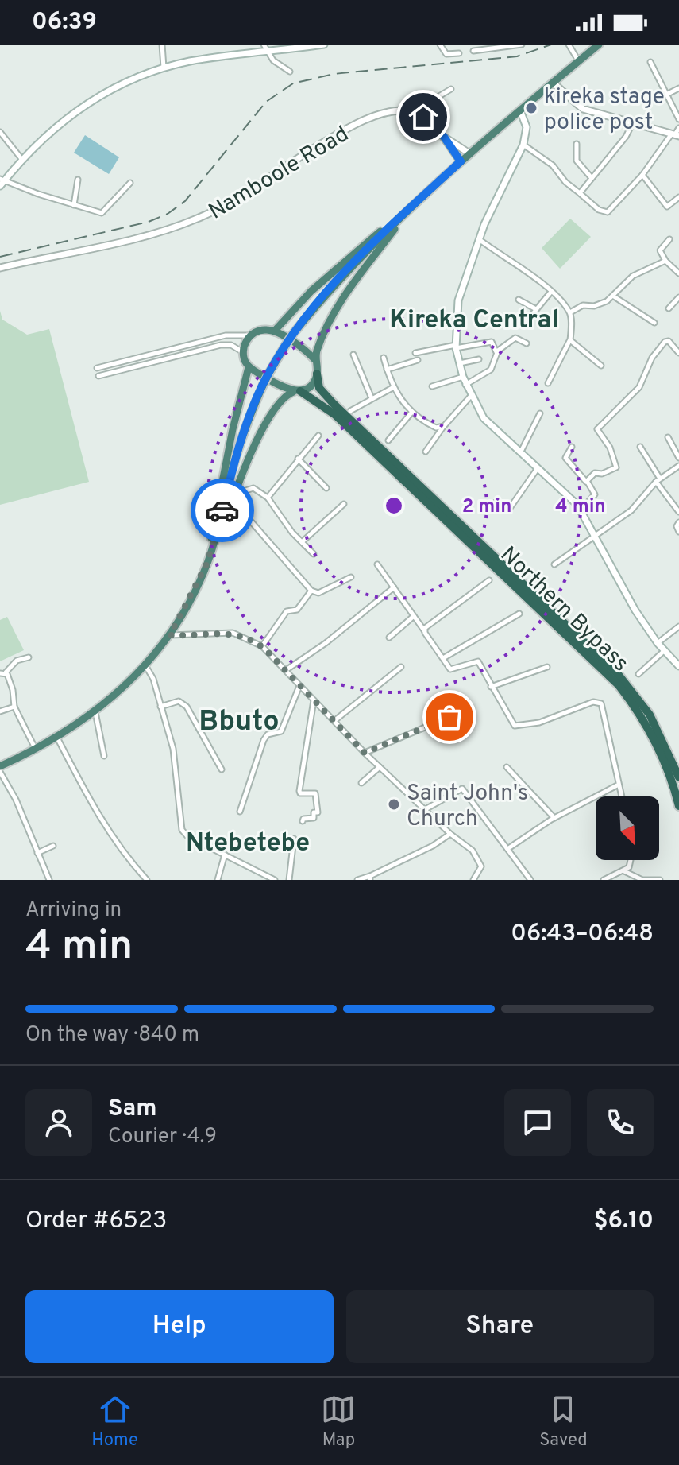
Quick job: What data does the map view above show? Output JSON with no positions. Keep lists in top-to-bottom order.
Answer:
{
  "streets": {
    "highway": ["Northern Bypass"],
    "main road": ["Namboole Road"]
  },
  "districts": ["Kireka Central", "Bbuto", "Ntebetebe"],
  "places": ["kireka stage police post", "Saint John's Church"],
  "north": "bottom right",
  "page": {
    "status": "06:39",
    "heading": ["4 min", "Arriving in", "06:43–06:48"],
    "panel": [
      "Sam",
      "Courier · 4.9",
      "Order #6523",
      "$6.10"
    ],
    "bar": "On the way · 840 m",
    "buttons": ["Help", "Share"],
    "tabs": ["Home", "Map", "Saved"]
  },
  "rings": ["2 min", "4 min"]
}
